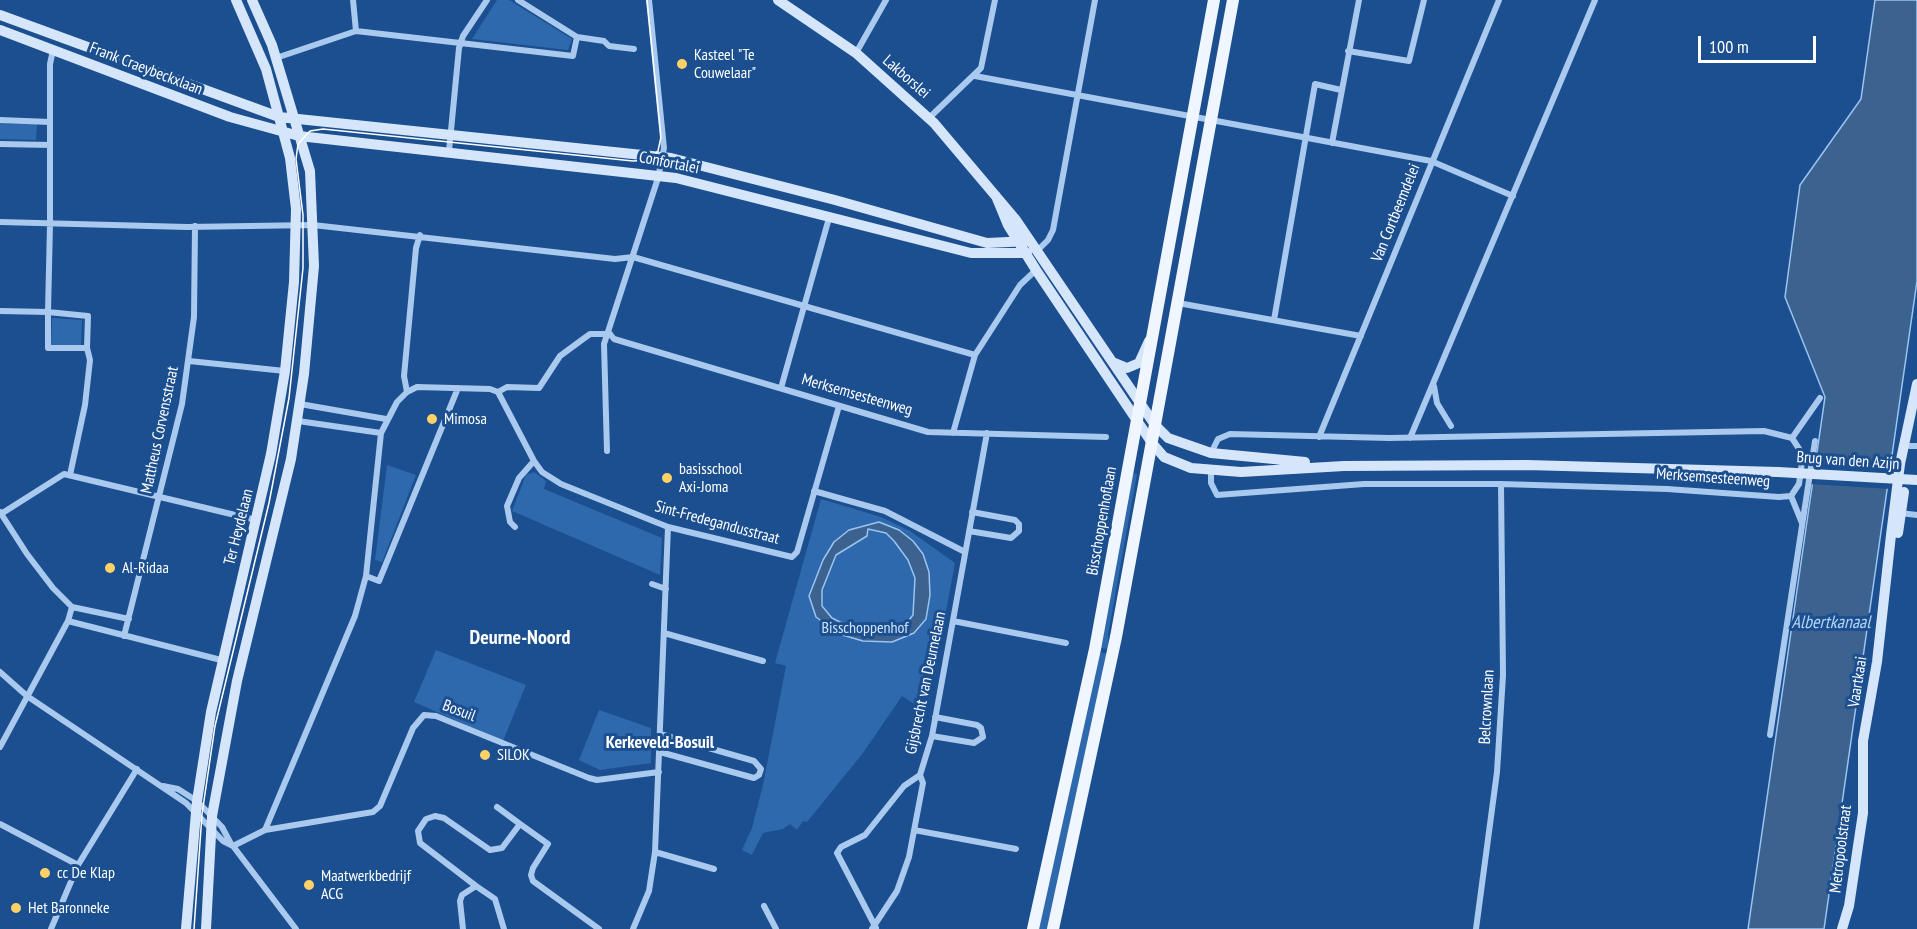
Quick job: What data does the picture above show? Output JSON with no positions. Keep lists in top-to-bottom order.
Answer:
{
  "streets": {
    "main road": ["Bisschoppenhoflaan"],
    "street": [
      "Frank Craeybeckxlaan",
      "Lakborslei",
      "Confortalei",
      "Van Cortbeemdelei",
      "Merksemsesteenweg",
      "Mattheus Corvensstraat",
      "Brug van den Azijn",
      "Sint-Fredegandusstraat",
      "Ter Heydelaan",
      "Vaartkaai",
      "Gijsbrecht van Deurnelaan",
      "Belcrownlaan",
      "Bosuil",
      "Metropoolstraat"
    ]
  },
  "crossings": [
    ["Frank Craeybeckxlaan", "Ter Heydelaan"],
    ["Lakborslei", "Confortalei"],
    ["Lakborslei", "Merksemsesteenweg"],
    ["Lakborslei", "Bisschoppenhoflaan"],
    ["Merksemsesteenweg", "Brug van den Azijn"],
    ["Merksemsesteenweg", "Bisschoppenhoflaan"],
    ["Merksemsesteenweg", "Sint-Fredegandusstraat"],
    ["Merksemsesteenweg", "Gijsbrecht van Deurnelaan"],
    ["Merksemsesteenweg", "Belcrownlaan"],
    ["Vaartkaai", "Metropoolstraat"]
  ],
  "districts": ["Deurne-Noord", "Kerkeveld-Bosuil"],
  "water": ["Albertkanaal"],
  "parks": ["Bisschoppenhof"],
  "places": [
    "Kasteel \"Te Couwelaar\"",
    "Mimosa",
    "basisschool Axi-Joma",
    "Al-Ridaa",
    "SILOK",
    "cc De Klap",
    "Maatwerkbedrijf ACG",
    "Het Baronneke"
  ],
  "scale_bar": "100 m"
}
